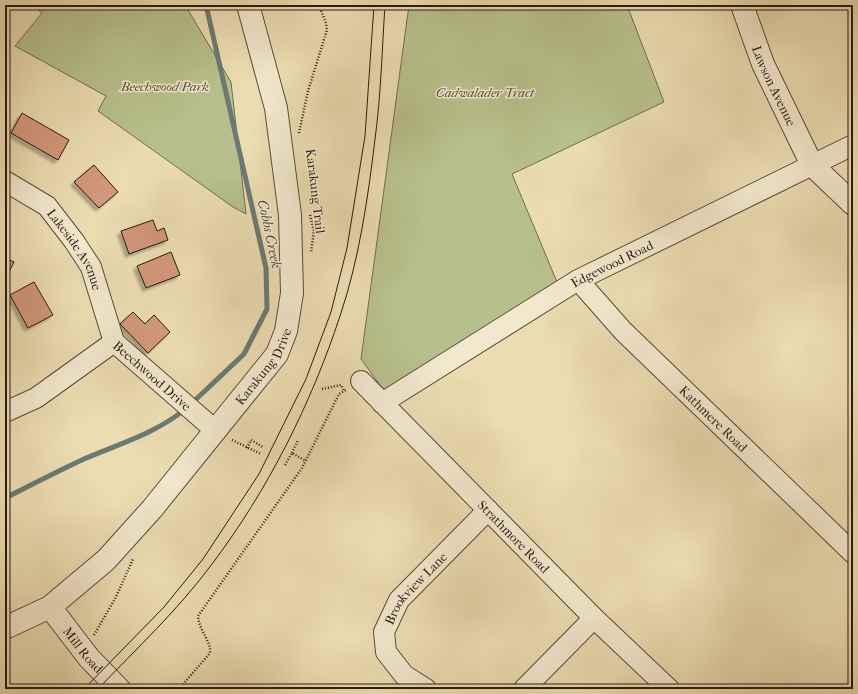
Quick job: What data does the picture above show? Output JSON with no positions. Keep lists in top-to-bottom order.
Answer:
{
  "streets": {
    "street": [
      "Lawson Avenue",
      "Lakeside Avenue",
      "Edgewood Road",
      "Karakung Drive",
      "Beechwood Drive",
      "Kathmere Road",
      "Strathmore Road",
      "Brookview Lane",
      "Mill Road"
    ],
    "path": ["Karakung Trail"]
  },
  "crossings": [
    ["Lawson Avenue", "Edgewood Road"],
    ["Lakeside Avenue", "Beechwood Drive"],
    ["Edgewood Road", "Kathmere Road"],
    ["Edgewood Road", "Strathmore Road"],
    ["Karakung Drive", "Beechwood Drive"],
    ["Karakung Drive", "Mill Road"],
    ["Strathmore Road", "Brookview Lane"]
  ],
  "water": ["Cobbs Creek"],
  "parks": ["Beechwood Park", "Cadwalader Tract"]
}
